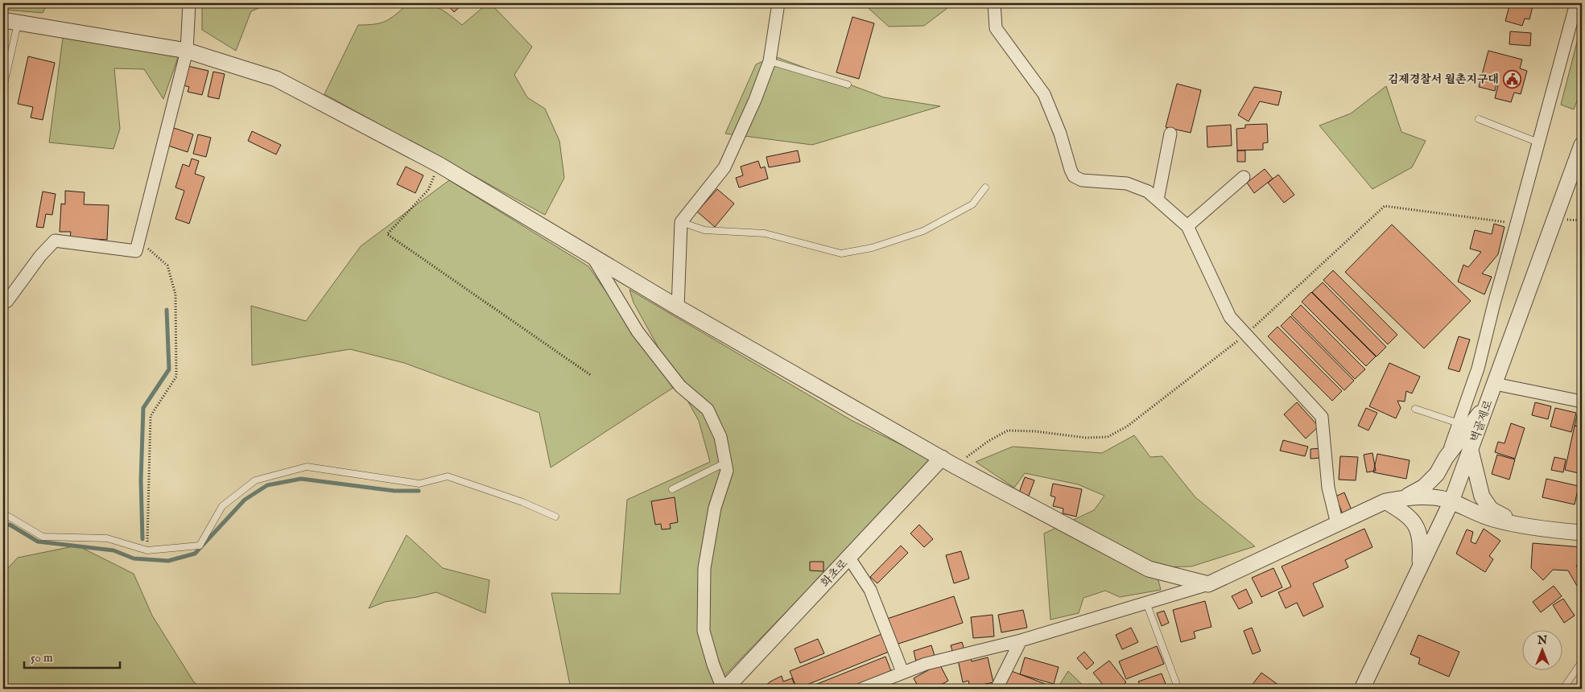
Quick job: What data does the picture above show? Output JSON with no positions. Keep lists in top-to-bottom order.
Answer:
{
  "streets": {
    "street": ["벽골제로", "화초로"]
  },
  "places": {
    "public building": ["김제경찰서 월촌지구대"]
  },
  "scale_bar": "50 m",
  "north": "top"
}
